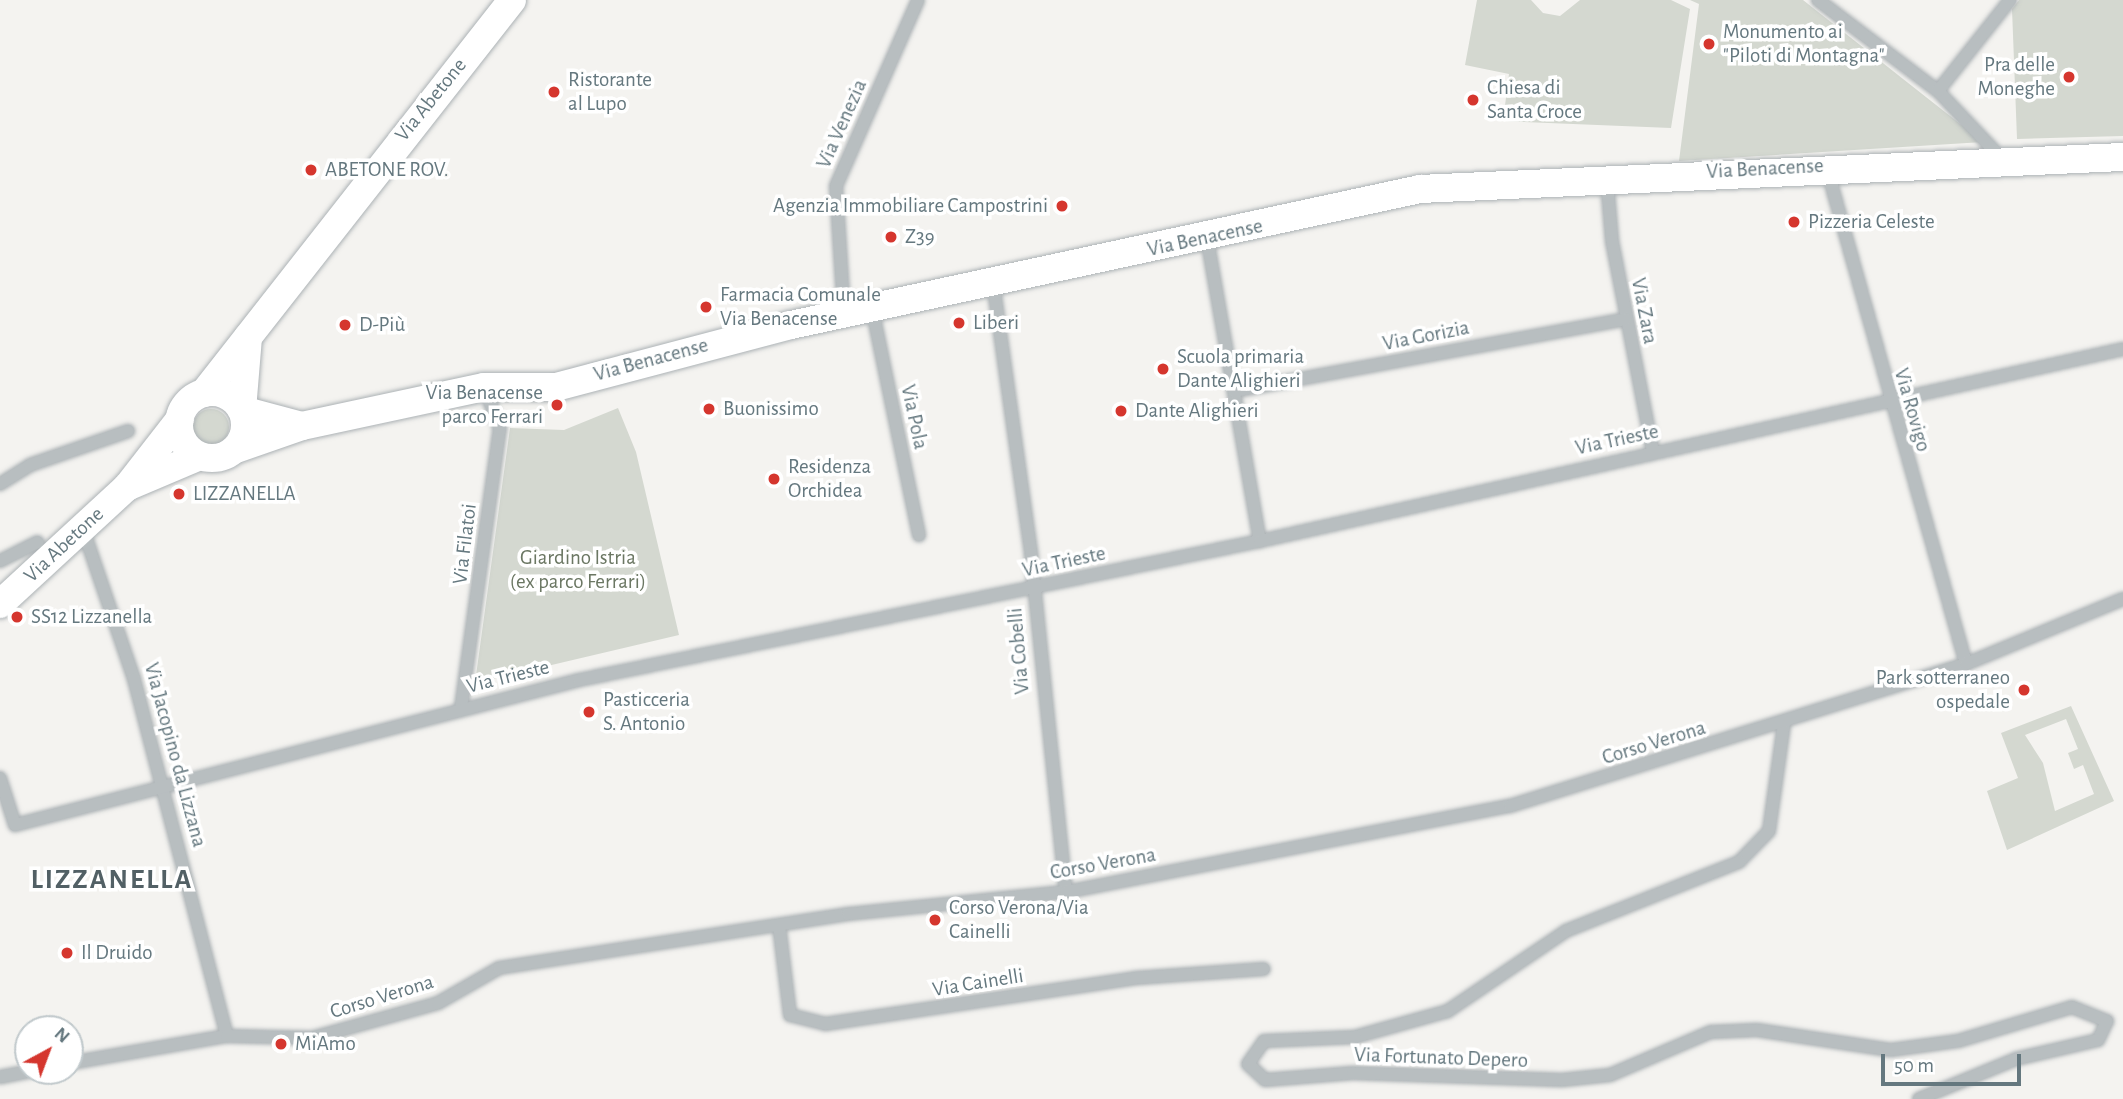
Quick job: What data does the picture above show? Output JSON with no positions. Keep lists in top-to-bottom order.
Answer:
{
  "streets": {
    "main road": ["Via Abetone", "Via Benacense"],
    "street": [
      "Via Venezia",
      "Via Zara",
      "Via Gorizia",
      "Via Rovigo",
      "Via Pola",
      "Via Trieste",
      "Via Filatoi",
      "Via Cobelli",
      "Corso Verona",
      "Via Jacopino da Lizzana",
      "Via Cainelli",
      "Via Fortunato Depero"
    ]
  },
  "crossings": [
    ["Via Abetone", "Via Benacense"],
    ["Via Abetone", "Via Jacopino da Lizzana"],
    ["Via Venezia", "Via Benacense"],
    ["Via Benacense", "Via Zara"],
    ["Via Benacense", "Via Rovigo"],
    ["Via Benacense", "Via Pola"],
    ["Via Benacense", "Via Filatoi"],
    ["Via Benacense", "Via Cobelli"],
    ["Via Zara", "Via Gorizia"],
    ["Via Zara", "Via Trieste"],
    ["Via Rovigo", "Via Trieste"],
    ["Via Rovigo", "Corso Verona"],
    ["Via Trieste", "Via Filatoi"],
    ["Via Trieste", "Via Cobelli"],
    ["Via Trieste", "Via Jacopino da Lizzana"],
    ["Via Cobelli", "Corso Verona"],
    ["Corso Verona", "Via Jacopino da Lizzana"],
    ["Corso Verona", "Via Cainelli"],
    ["Corso Verona", "Via Fortunato Depero"]
  ],
  "districts": ["LIZZANELLA"],
  "parks": ["Giardino Istria (ex parco Ferrari)"],
  "places": [
    "Monumento ai \"Piloti di Montagna\"",
    "Pra delle Moneghe",
    "Ristorante al Lupo",
    "Chiesa di Santa Croce",
    "ABETONE ROV.",
    "Agenzia Immobiliare Campostrini",
    "Pizzeria Celeste",
    "Z39",
    "Farmacia Comunale Via Benacense",
    "Liberi",
    "D-Più",
    "Scuola primaria Dante Alighieri",
    "Via Benacense parco Ferrari",
    "Buonissimo",
    "Dante Alighieri",
    "Residenza Orchidea",
    "LIZZANELLA",
    "SS12 Lizzanella",
    "Park sotterraneo ospedale",
    "Pasticceria S. Antonio",
    "Corso Verona/Via Cainelli",
    "Il Druido",
    "MiAmo"
  ],
  "scale_bar": "50 m",
  "north": "top right"
}
